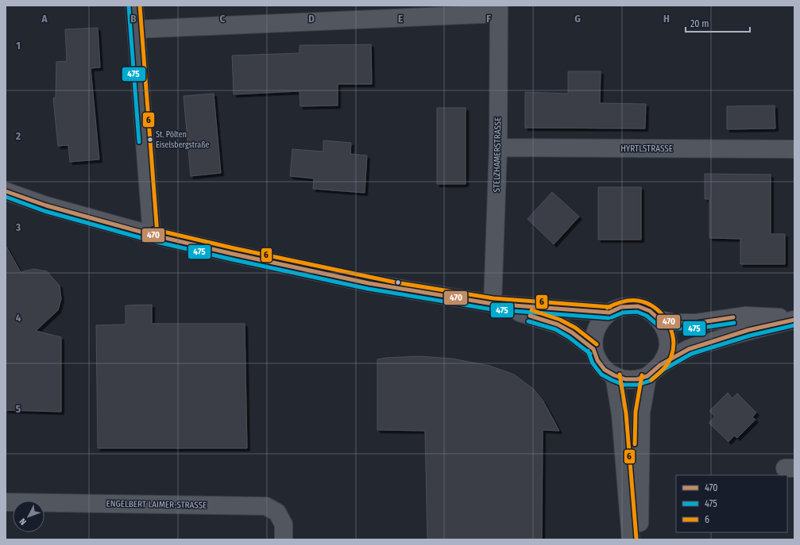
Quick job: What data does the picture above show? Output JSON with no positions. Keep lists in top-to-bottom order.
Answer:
{
  "streets": {
    "street": ["HYRTLSTRASSE", "STELZHAMERSTRASSE", "ENGELBERT LAIMER-STRASSE"]
  },
  "crossings": [
    ["HYRTLSTRASSE", "STELZHAMERSTRASSE"]
  ],
  "places": ["St. Pölten Eiselsbergstraße"],
  "lines": ["transit line 6", "transit line 475", "transit line 470"],
  "legend": ["470", "475", "6"],
  "scale_bar": "20 m",
  "north": "bottom left",
  "grid": {
    "columns": [
      "A",
      "B",
      "C",
      "D",
      "E",
      "F",
      "G",
      "H"
    ],
    "rows": [
      "1",
      "2",
      "3",
      "4",
      "5"
    ]
  }
}
